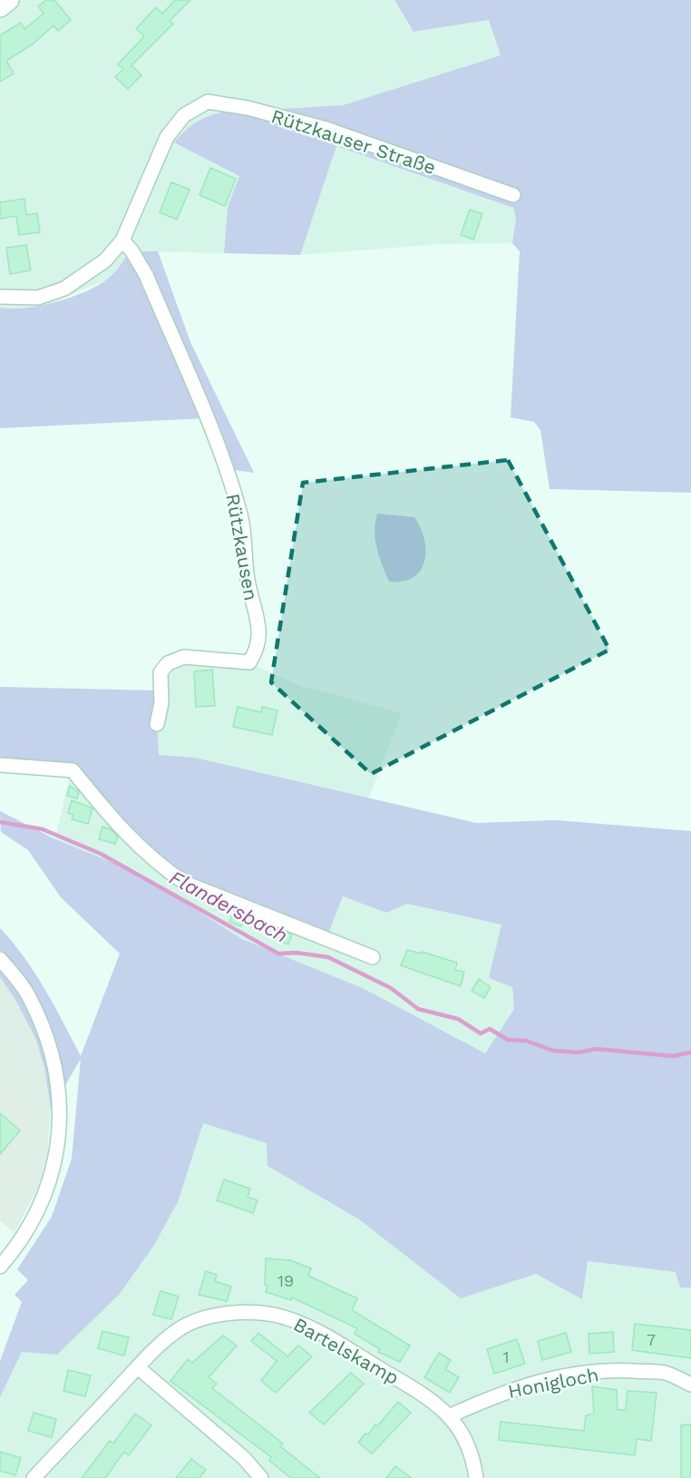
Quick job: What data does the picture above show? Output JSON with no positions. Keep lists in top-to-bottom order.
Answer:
{
  "streets": {
    "street": [
      "Rützkauser Straße",
      "Rützkausen",
      "Bartelskamp",
      "Honigloch"
    ]
  },
  "crossings": [
    ["Rützkauser Straße", "Rützkausen"],
    ["Bartelskamp", "Honigloch"]
  ],
  "water": ["Flandersbach"],
  "house_numbers": ["19", "7", "1"]
}
